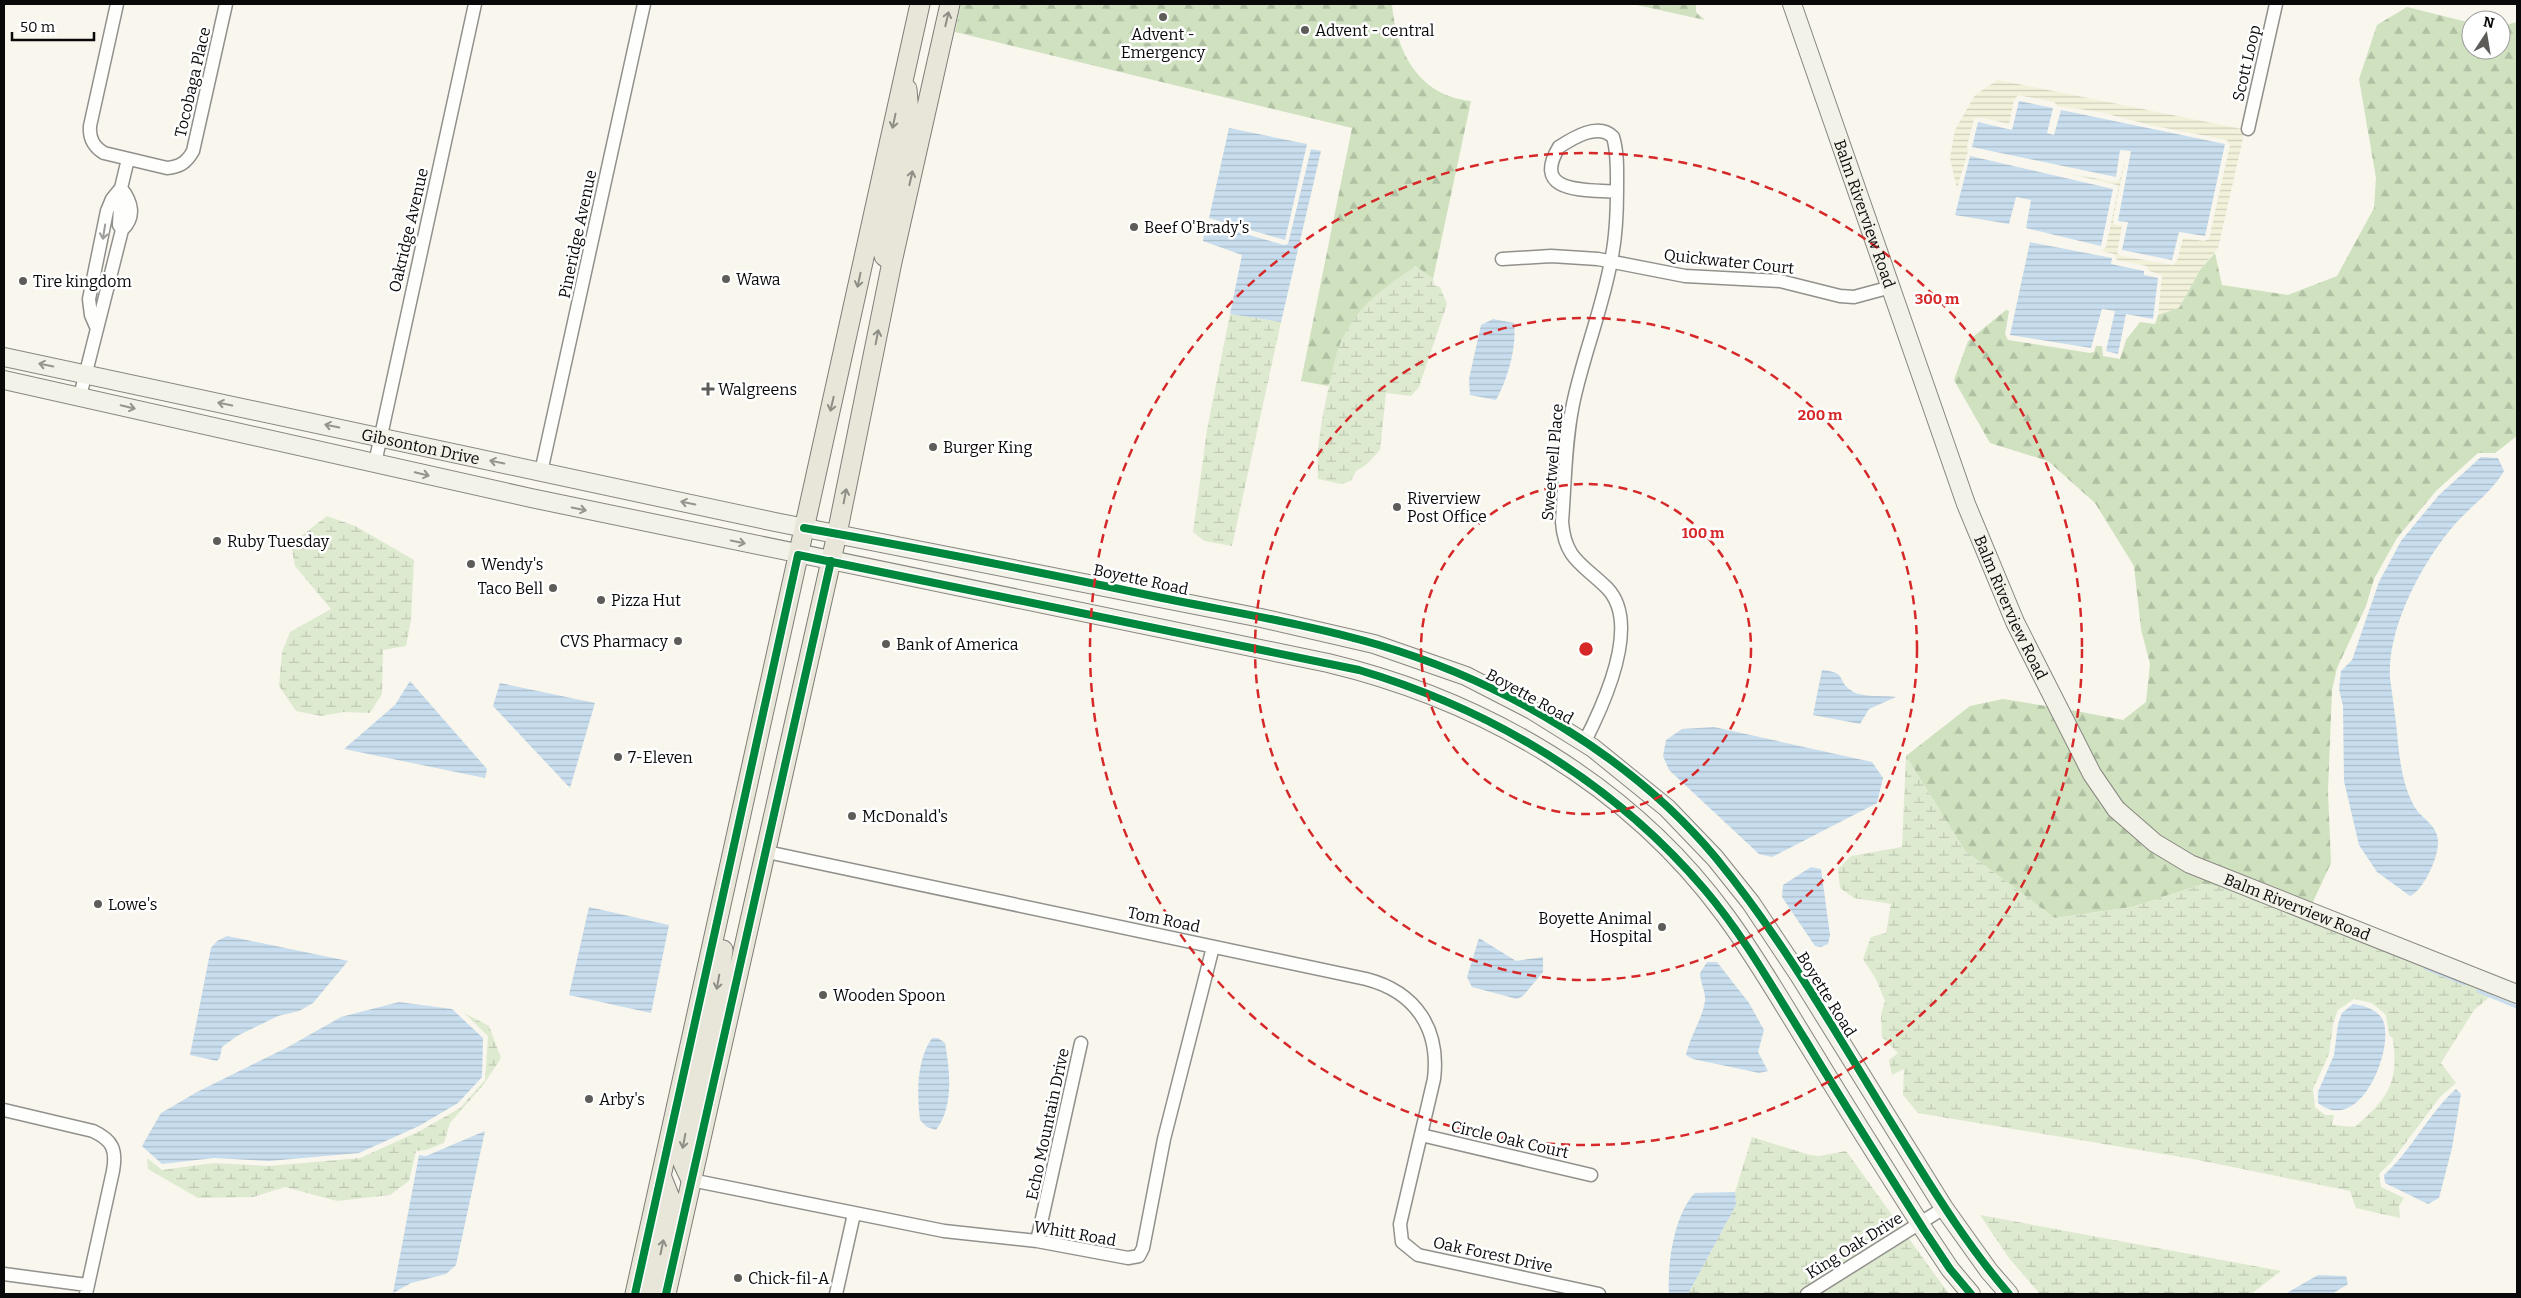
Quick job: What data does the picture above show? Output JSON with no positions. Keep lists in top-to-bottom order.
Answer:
{
  "streets": {
    "main road": ["Balm Riverview Road", "Gibsonton Drive", "Boyette Road"],
    "street": [
      "Scott Loop",
      "Tocobaga Place",
      "Oakridge Avenue",
      "Pineridge Avenue",
      "Quickwater Court",
      "Sweetwell Place",
      "Tom Road",
      "Echo Mountain Drive",
      "Circle Oak Court",
      "Whitt Road",
      "King Oak Drive",
      "Oak Forest Drive"
    ]
  },
  "crossings": [
    ["Balm Riverview Road", "Quickwater Court"],
    ["Oakridge Avenue", "Gibsonton Drive"],
    ["Pineridge Avenue", "Gibsonton Drive"],
    ["Quickwater Court", "Sweetwell Place"],
    ["Gibsonton Drive", "Boyette Road"],
    ["Sweetwell Place", "Boyette Road"],
    ["Boyette Road", "King Oak Drive"],
    ["Tom Road", "Circle Oak Court"],
    ["Tom Road", "Whitt Road"],
    ["Tom Road", "Oak Forest Drive"],
    ["Echo Mountain Drive", "Whitt Road"],
    ["Circle Oak Court", "Oak Forest Drive"]
  ],
  "places": {
    "other": [
      "Advent - Emergency",
      "Advent - central",
      "Beef O'Brady's",
      "Wawa",
      "Tire kingdom",
      "Burger King",
      "Riverview Post Office",
      "Ruby Tuesday",
      "Wendy's",
      "Taco Bell",
      "Pizza Hut",
      "CVS Pharmacy",
      "Bank of America",
      "7-Eleven",
      "McDonald's",
      "Lowe's",
      "Boyette Animal Hospital",
      "Wooden Spoon",
      "Arby's",
      "Chick-fil-A"
    ],
    "health": ["Walgreens"]
  },
  "scale_bar": "50 m",
  "north": "top",
  "rings": ["300 m", "200 m", "100 m"]
}
